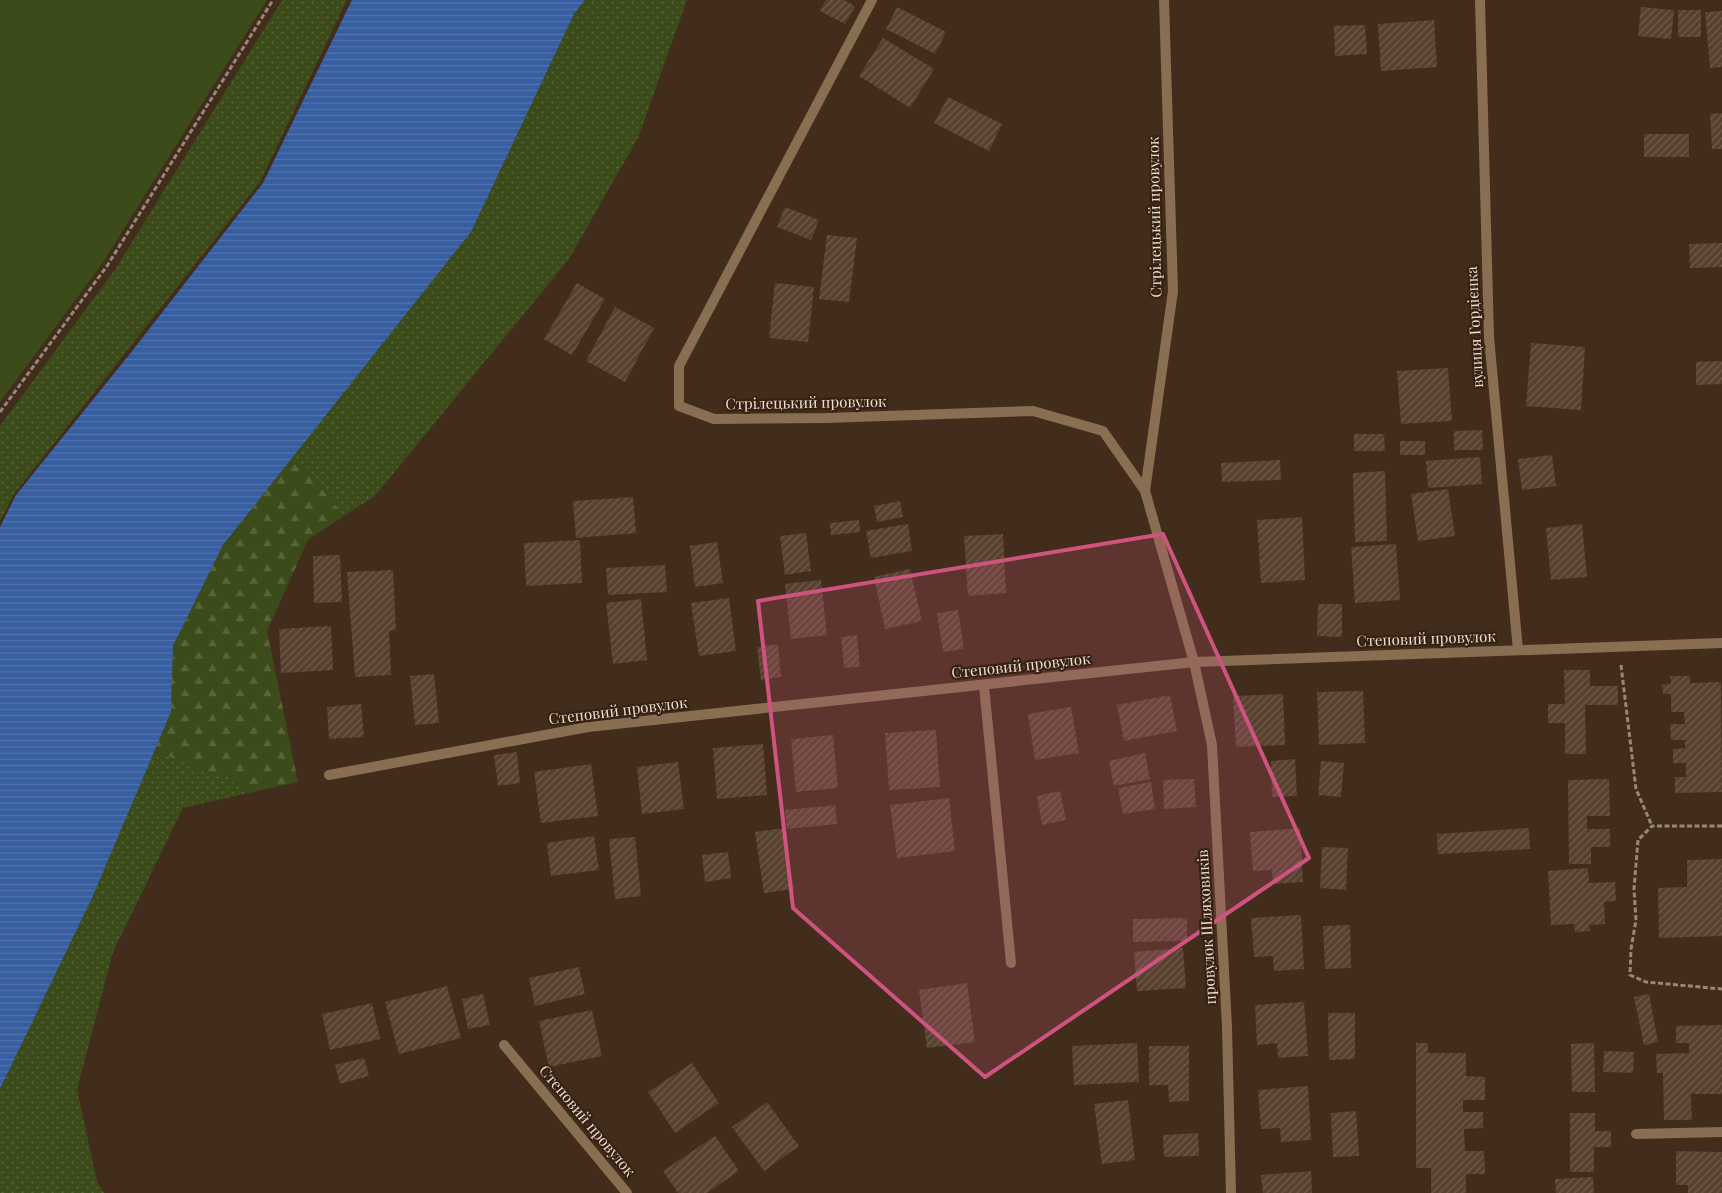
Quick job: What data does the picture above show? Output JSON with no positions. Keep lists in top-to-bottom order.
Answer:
{
  "streets": {
    "street": [
      "Стрілецький провулок",
      "вулиця Гордієнка",
      "Степовий провулок",
      "провулок Шляховиків"
    ]
  },
  "crossings": [
    ["Стрілецький провулок", "Степовий провулок"],
    ["Стрілецький провулок", "провулок Шляховиків"],
    ["вулиця Гордієнка", "Степовий провулок"],
    ["Степовий провулок", "провулок Шляховиків"]
  ]
}
